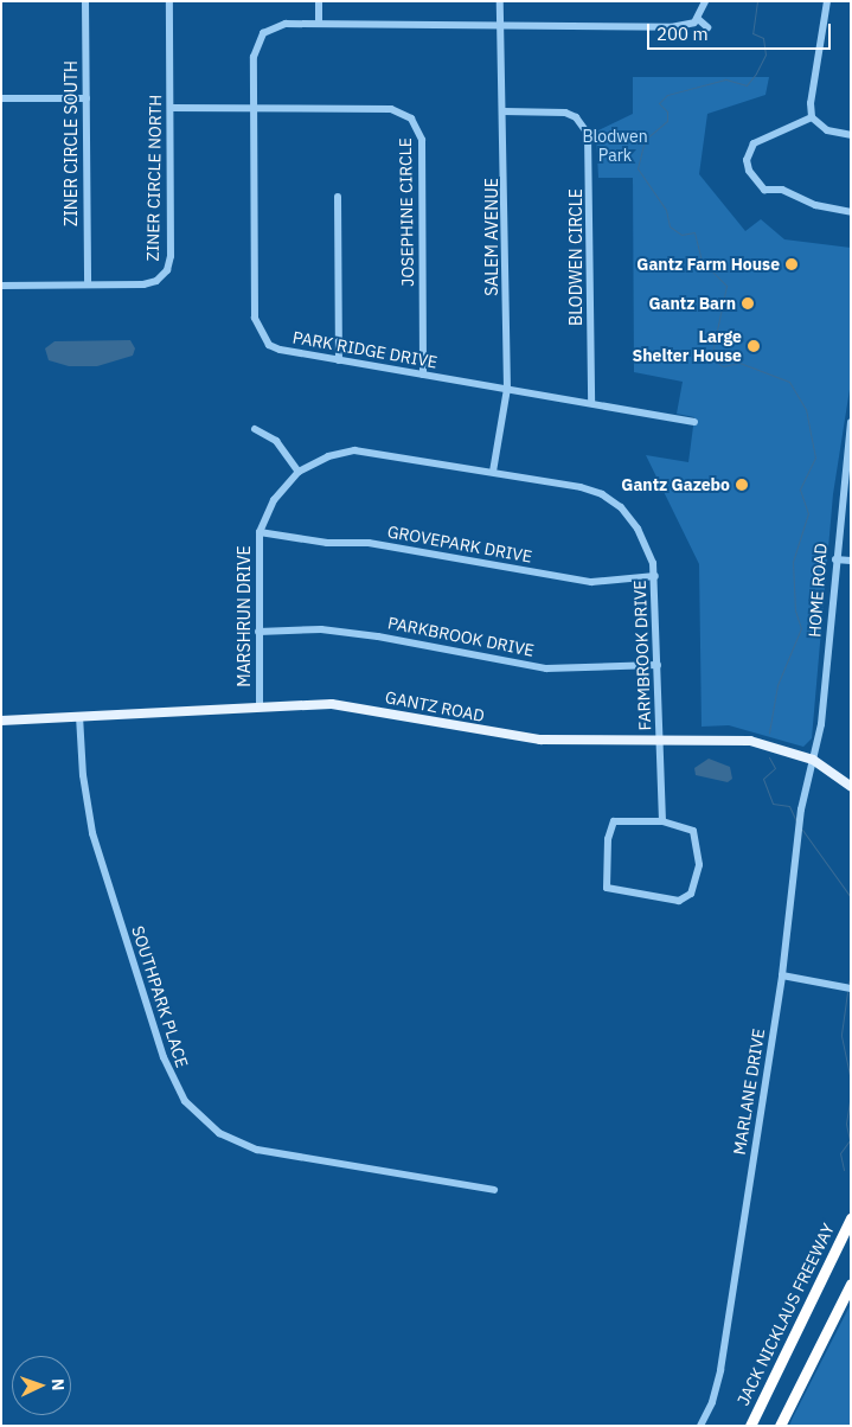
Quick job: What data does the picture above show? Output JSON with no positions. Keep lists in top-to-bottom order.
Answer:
{
  "streets": {
    "highway": ["JACK NICKLAUS FREEWAY"],
    "main road": ["GANTZ ROAD"],
    "street": [
      "ZINER CIRCLE SOUTH",
      "ZINER CIRCLE NORTH",
      "JOSEPHINE CIRCLE",
      "SALEM AVENUE",
      "BLODWEN CIRCLE",
      "PARK RIDGE DRIVE",
      "GROVEPARK DRIVE",
      "HOME ROAD",
      "MARSHRUN DRIVE",
      "PARKBROOK DRIVE",
      "FARMBROOK DRIVE",
      "SOUTHPARK PLACE",
      "MARLANE DRIVE"
    ]
  },
  "crossings": [
    ["ZINER CIRCLE SOUTH", "ZINER CIRCLE NORTH"],
    ["ZINER CIRCLE NORTH", "JOSEPHINE CIRCLE"],
    ["JOSEPHINE CIRCLE", "PARK RIDGE DRIVE"],
    ["SALEM AVENUE", "BLODWEN CIRCLE"],
    ["SALEM AVENUE", "PARK RIDGE DRIVE"],
    ["SALEM AVENUE", "FARMBROOK DRIVE"],
    ["BLODWEN CIRCLE", "PARK RIDGE DRIVE"],
    ["GROVEPARK DRIVE", "MARSHRUN DRIVE"],
    ["GROVEPARK DRIVE", "FARMBROOK DRIVE"],
    ["HOME ROAD", "GANTZ ROAD"],
    ["HOME ROAD", "MARLANE DRIVE"],
    ["MARSHRUN DRIVE", "PARKBROOK DRIVE"],
    ["MARSHRUN DRIVE", "FARMBROOK DRIVE"],
    ["MARSHRUN DRIVE", "GANTZ ROAD"],
    ["PARKBROOK DRIVE", "FARMBROOK DRIVE"],
    ["FARMBROOK DRIVE", "GANTZ ROAD"],
    ["GANTZ ROAD", "SOUTHPARK PLACE"],
    ["GANTZ ROAD", "MARLANE DRIVE"]
  ],
  "parks": ["Blodwen Park"],
  "places": [
    "Gantz Farm House",
    "Gantz Barn",
    "Large Shelter House",
    "Gantz Gazebo"
  ],
  "scale_bar": "200 m",
  "north": "right"
}
